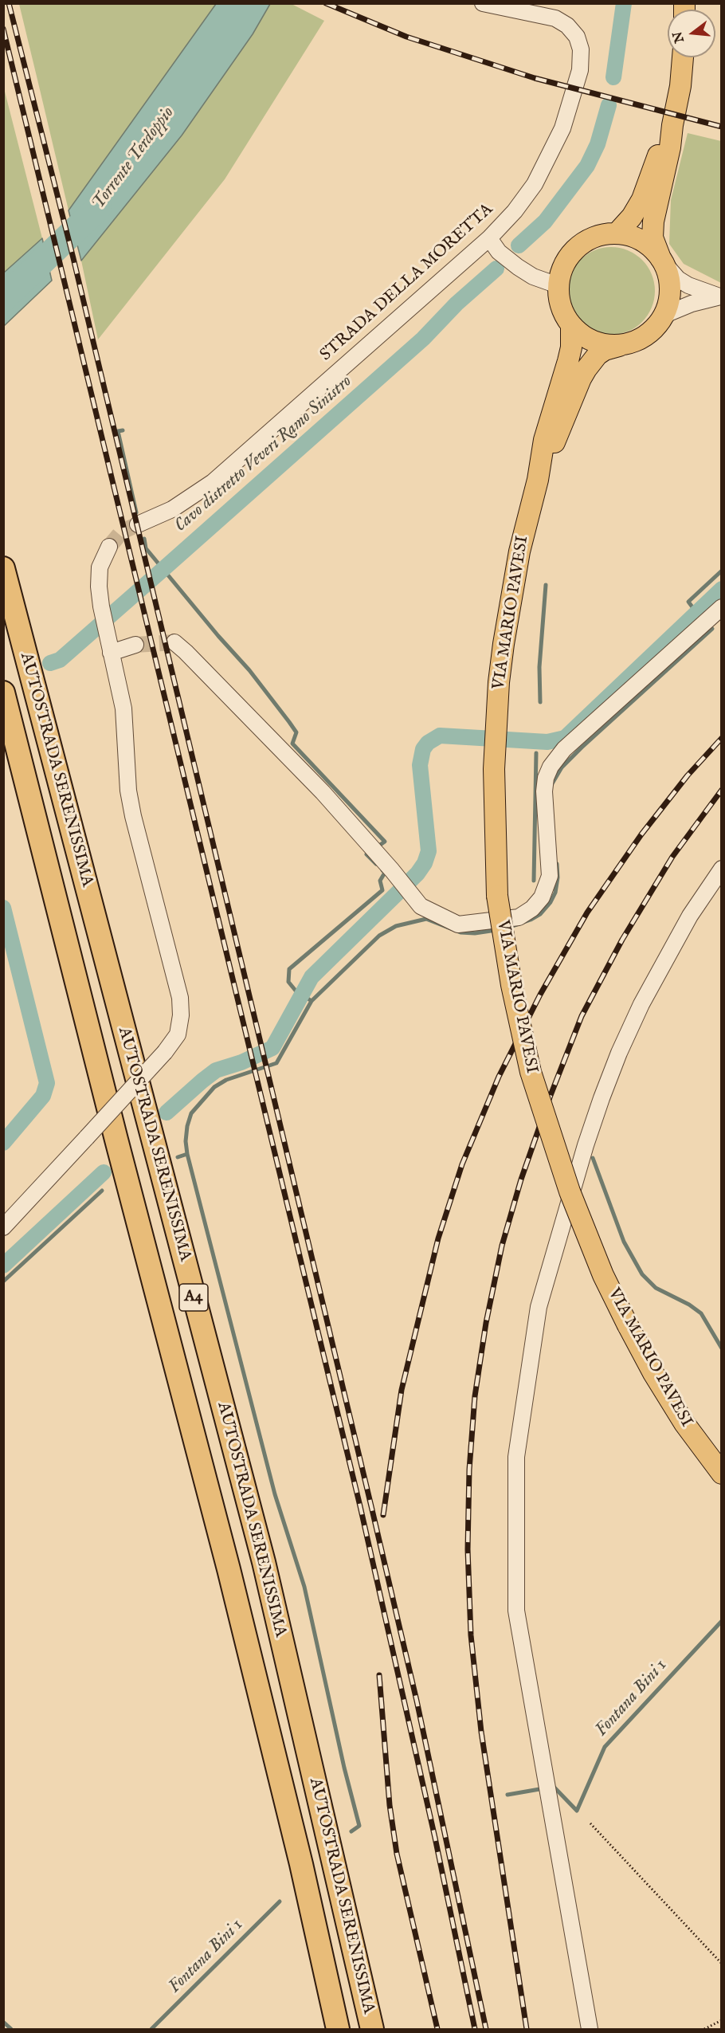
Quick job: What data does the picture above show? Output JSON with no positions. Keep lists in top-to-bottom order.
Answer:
{
  "streets": {
    "highway": ["AUTOSTRADA SERENISSIMA", "A4"],
    "main road": ["VIA MARIO PAVESI"],
    "street": ["STRADA DELLA MORETTA"]
  },
  "water": ["Torrente Terdoppio", "Cavo distretto Veveri Ramo Sinistro", "Fontana Bini 1"],
  "north": "left"
}
